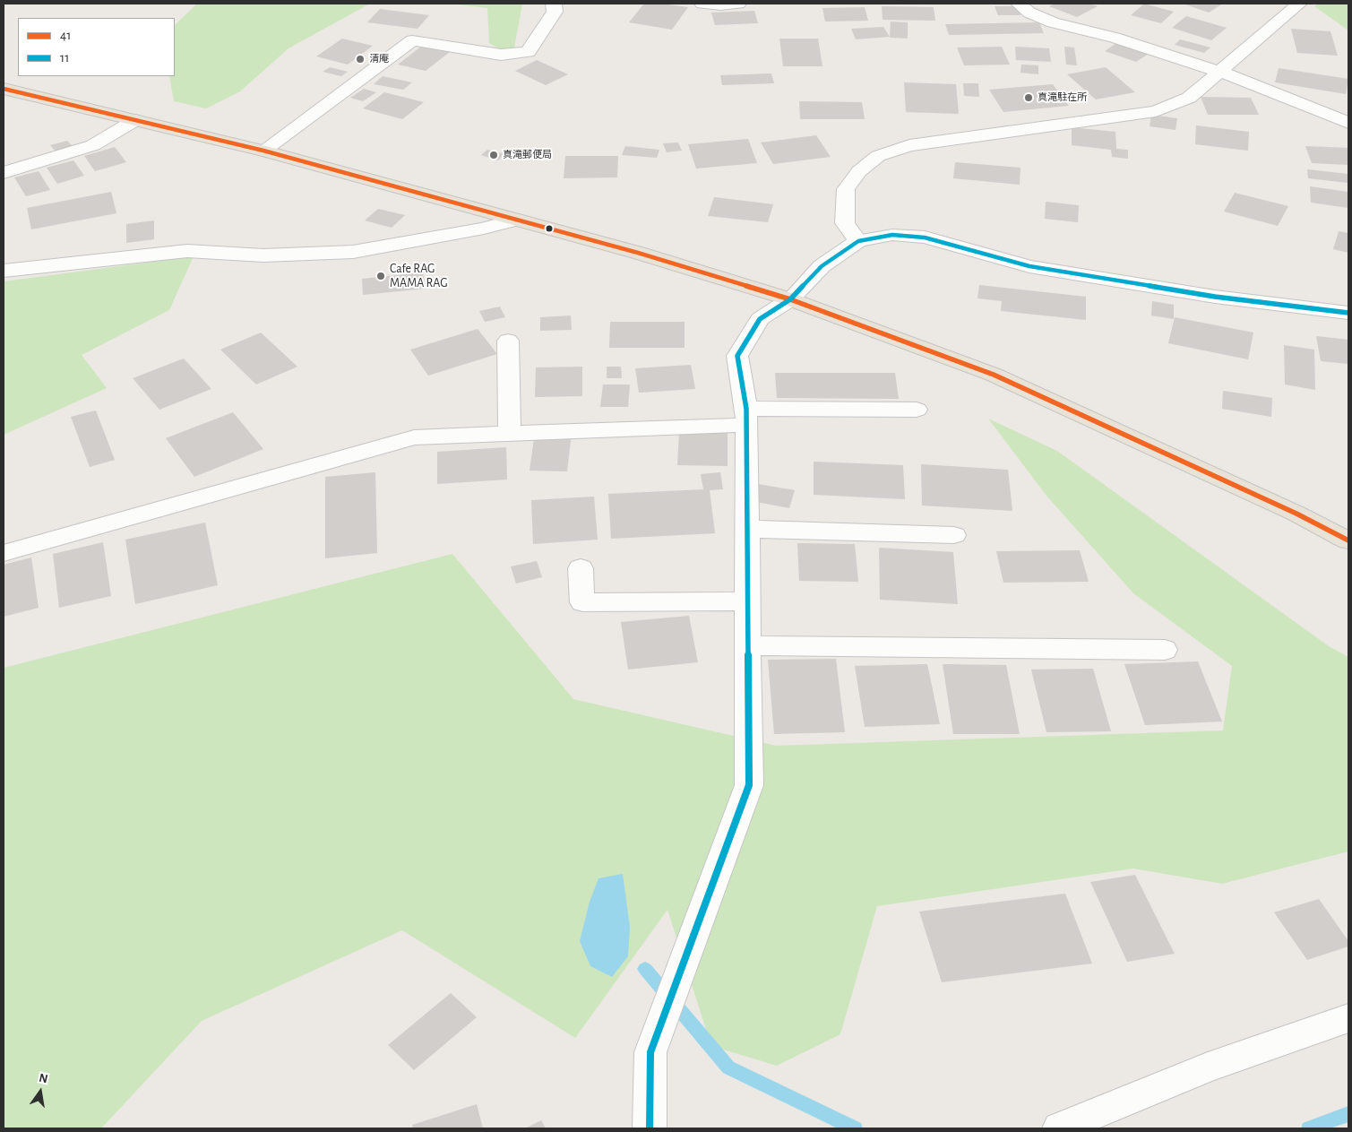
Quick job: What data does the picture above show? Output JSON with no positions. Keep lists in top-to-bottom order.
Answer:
{
  "places": [
    "清庵",
    "真滝駐在所",
    "真滝郵便局",
    "Cafe RAG MAMA RAG"
  ],
  "lines": ["transit line 41", "transit line 11"],
  "legend": ["41", "11"],
  "north": "top"
}
